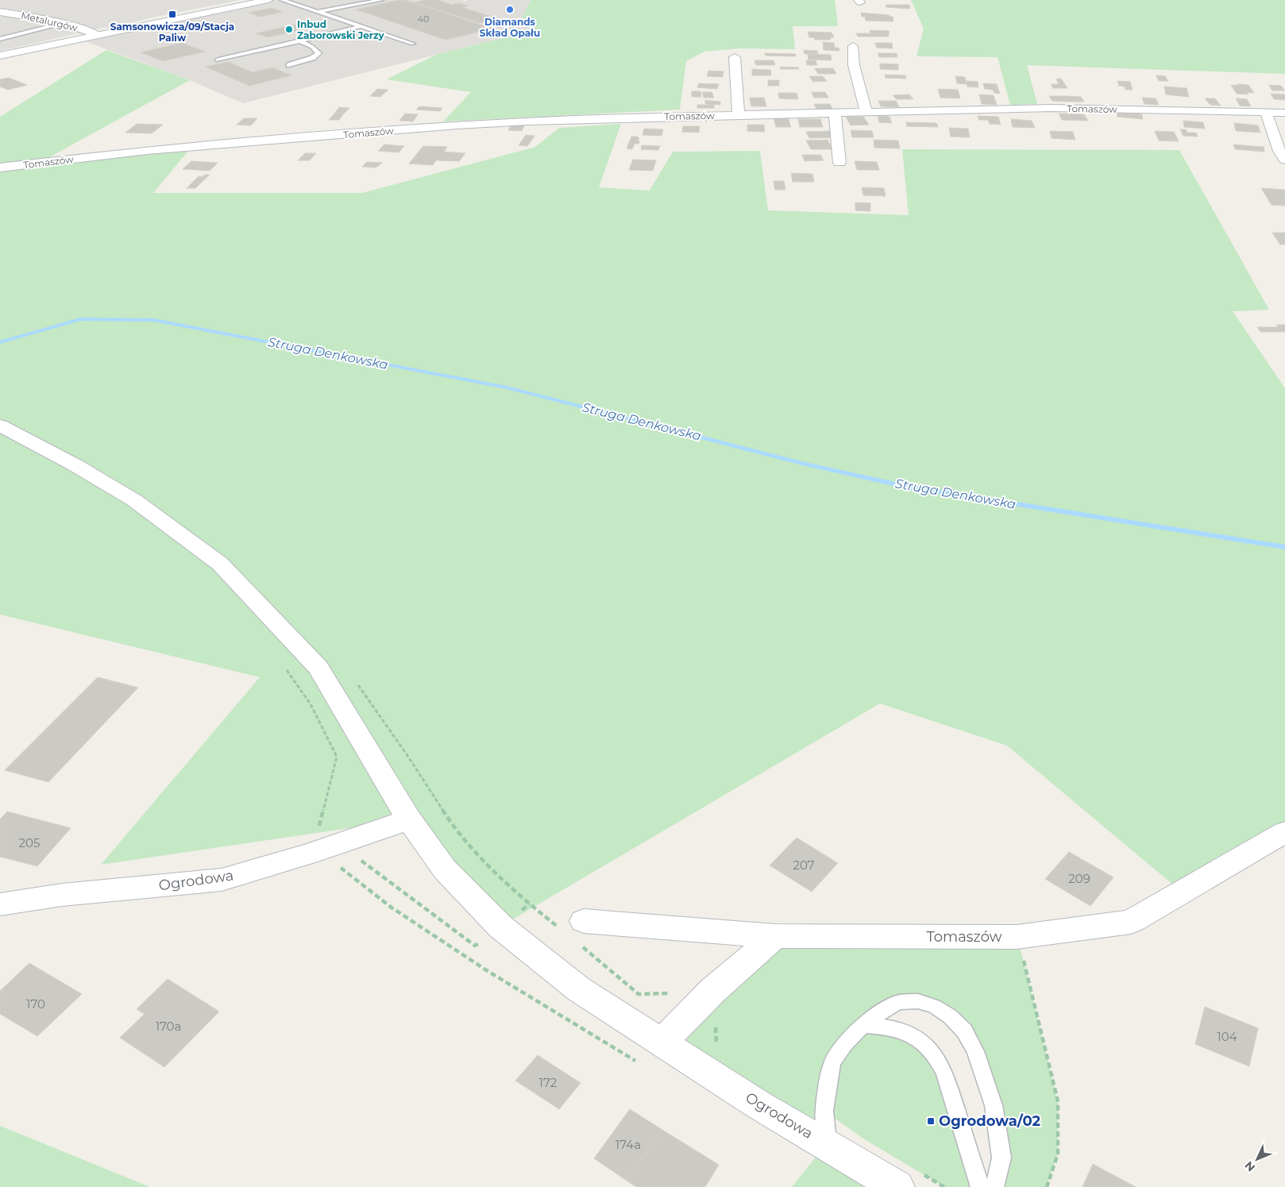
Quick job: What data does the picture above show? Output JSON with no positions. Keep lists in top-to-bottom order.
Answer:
{
  "streets": {
    "street": ["Metalurgów", "Tomaszów", "Ogrodowa"]
  },
  "water": ["Struga Denkowska"],
  "places": {
    "other": ["Diamands Skład Opału", "Inbud Zaborowski Jerzy"],
    "transit": ["Samsonowicza/09/Stacja Paliw", "Ogrodowa/02"]
  },
  "house_numbers": [
    "40",
    "205",
    "207",
    "209",
    "170",
    "170a",
    "104",
    "172",
    "174a"
  ],
  "north": "bottom left"
}
